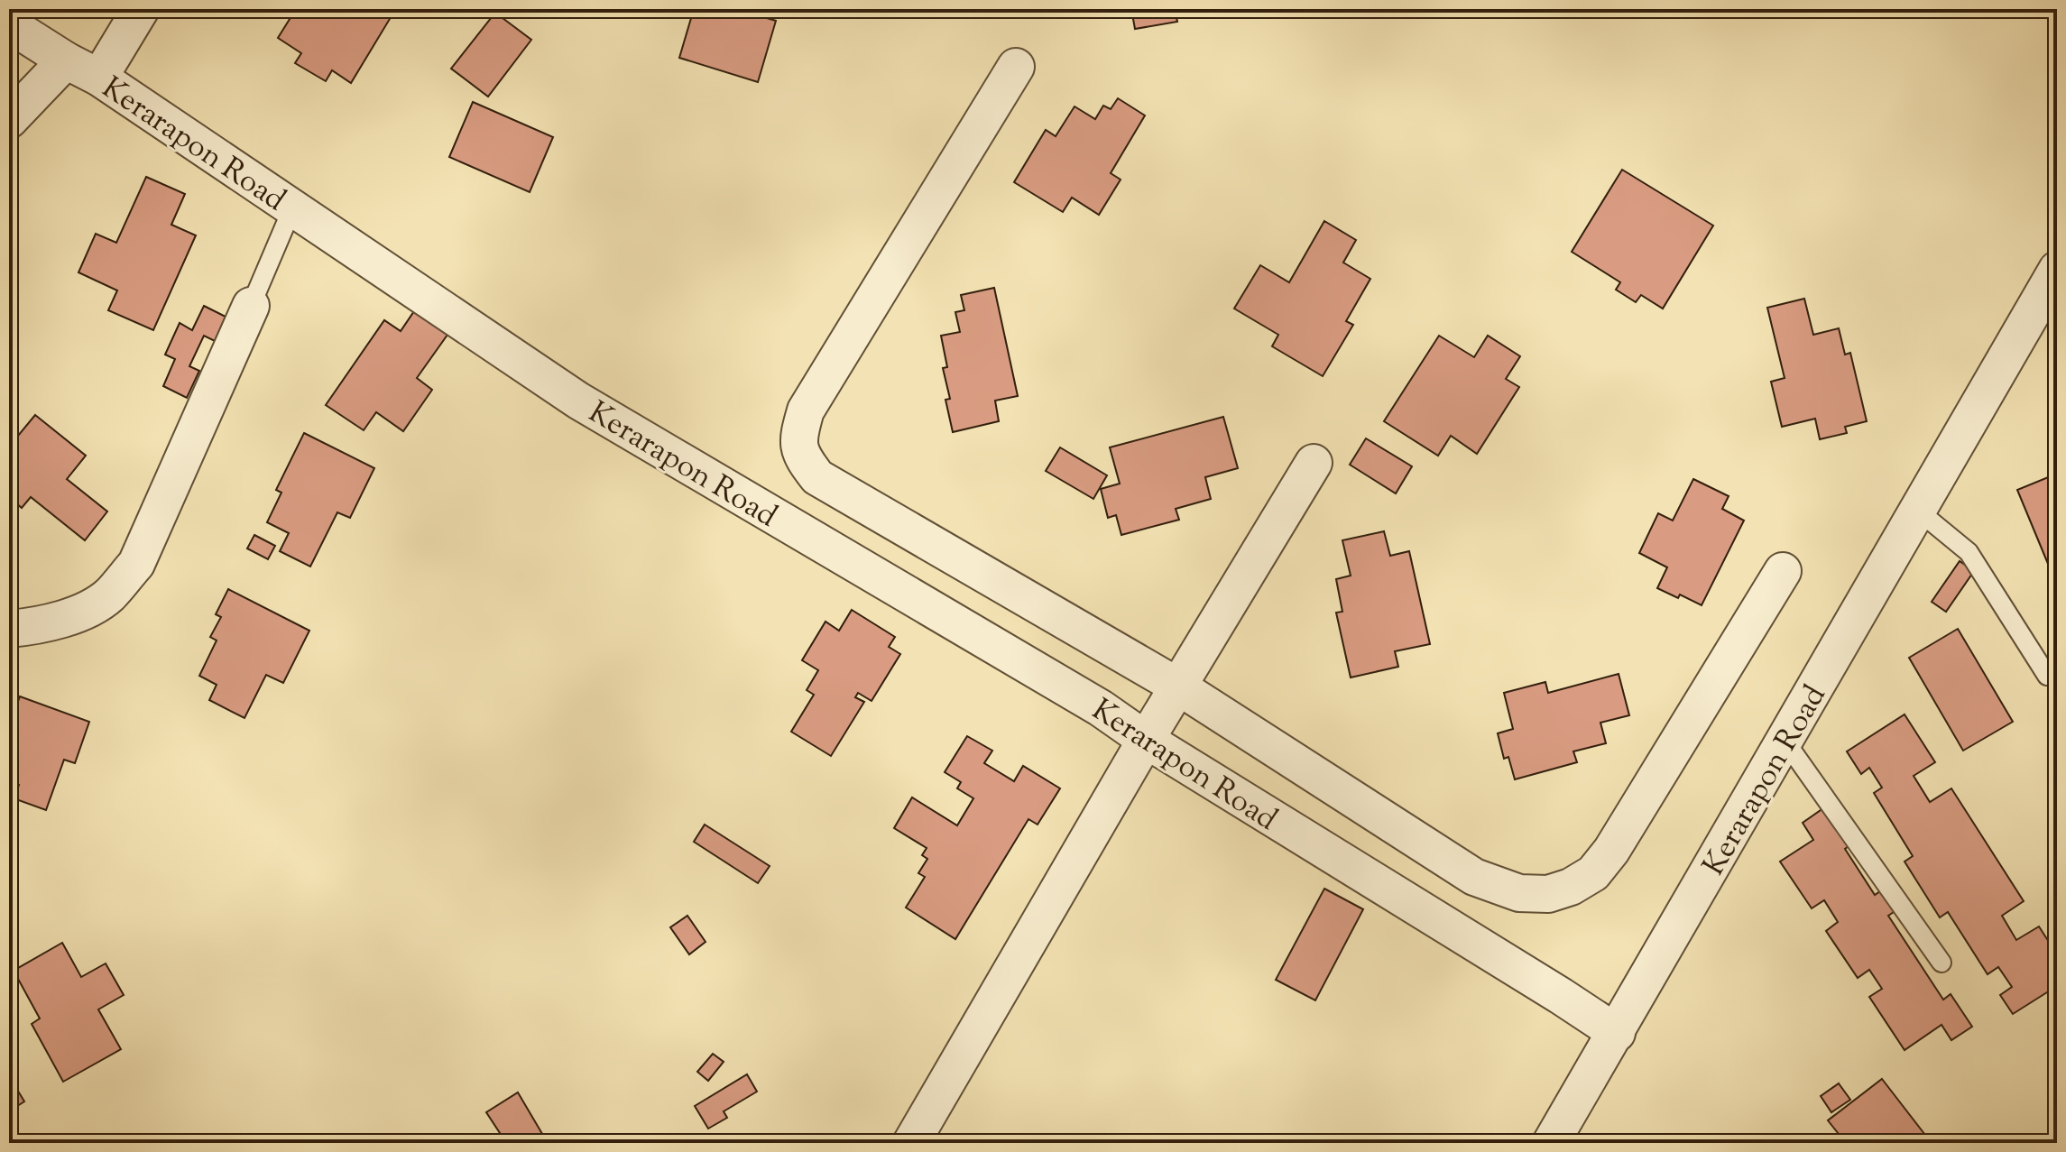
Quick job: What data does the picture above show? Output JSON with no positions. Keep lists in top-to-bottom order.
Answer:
{
  "streets": {
    "street": ["Kerarapon Road"]
  }
}
